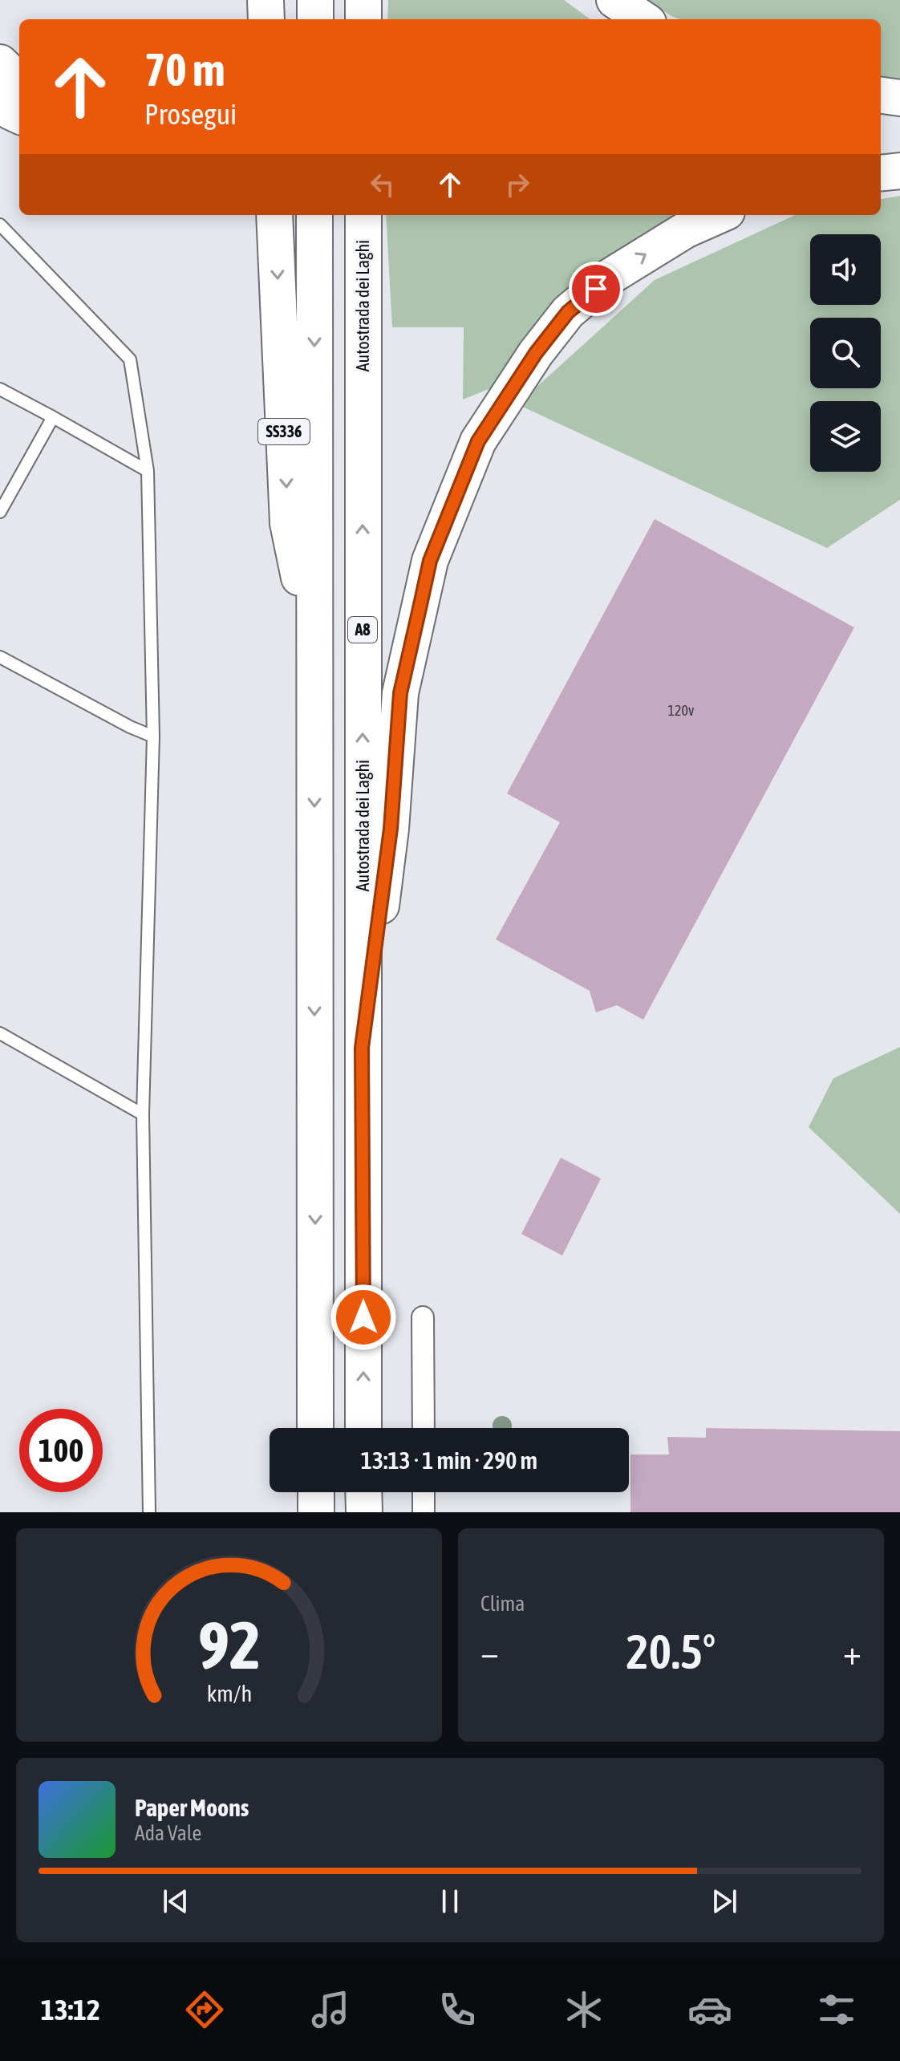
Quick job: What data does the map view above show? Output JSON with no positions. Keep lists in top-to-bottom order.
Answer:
{
  "streets": {
    "highway": ["Autostrada dei Laghi", "SS336", "A8"]
  },
  "house_numbers": ["120v"],
  "page": {
    "turn": ["70 m", "Prosegui"],
    "limit": "100",
    "trip": "13:13 · 1 min · 290 m",
    "tile": "Clima",
    "heat": ["−", "20.5°", "+"],
    "song": ["Paper Moons", "Ada Vale"],
    "tabs": "13:12",
    "gauge": ["92", "km/h"]
  }
}
